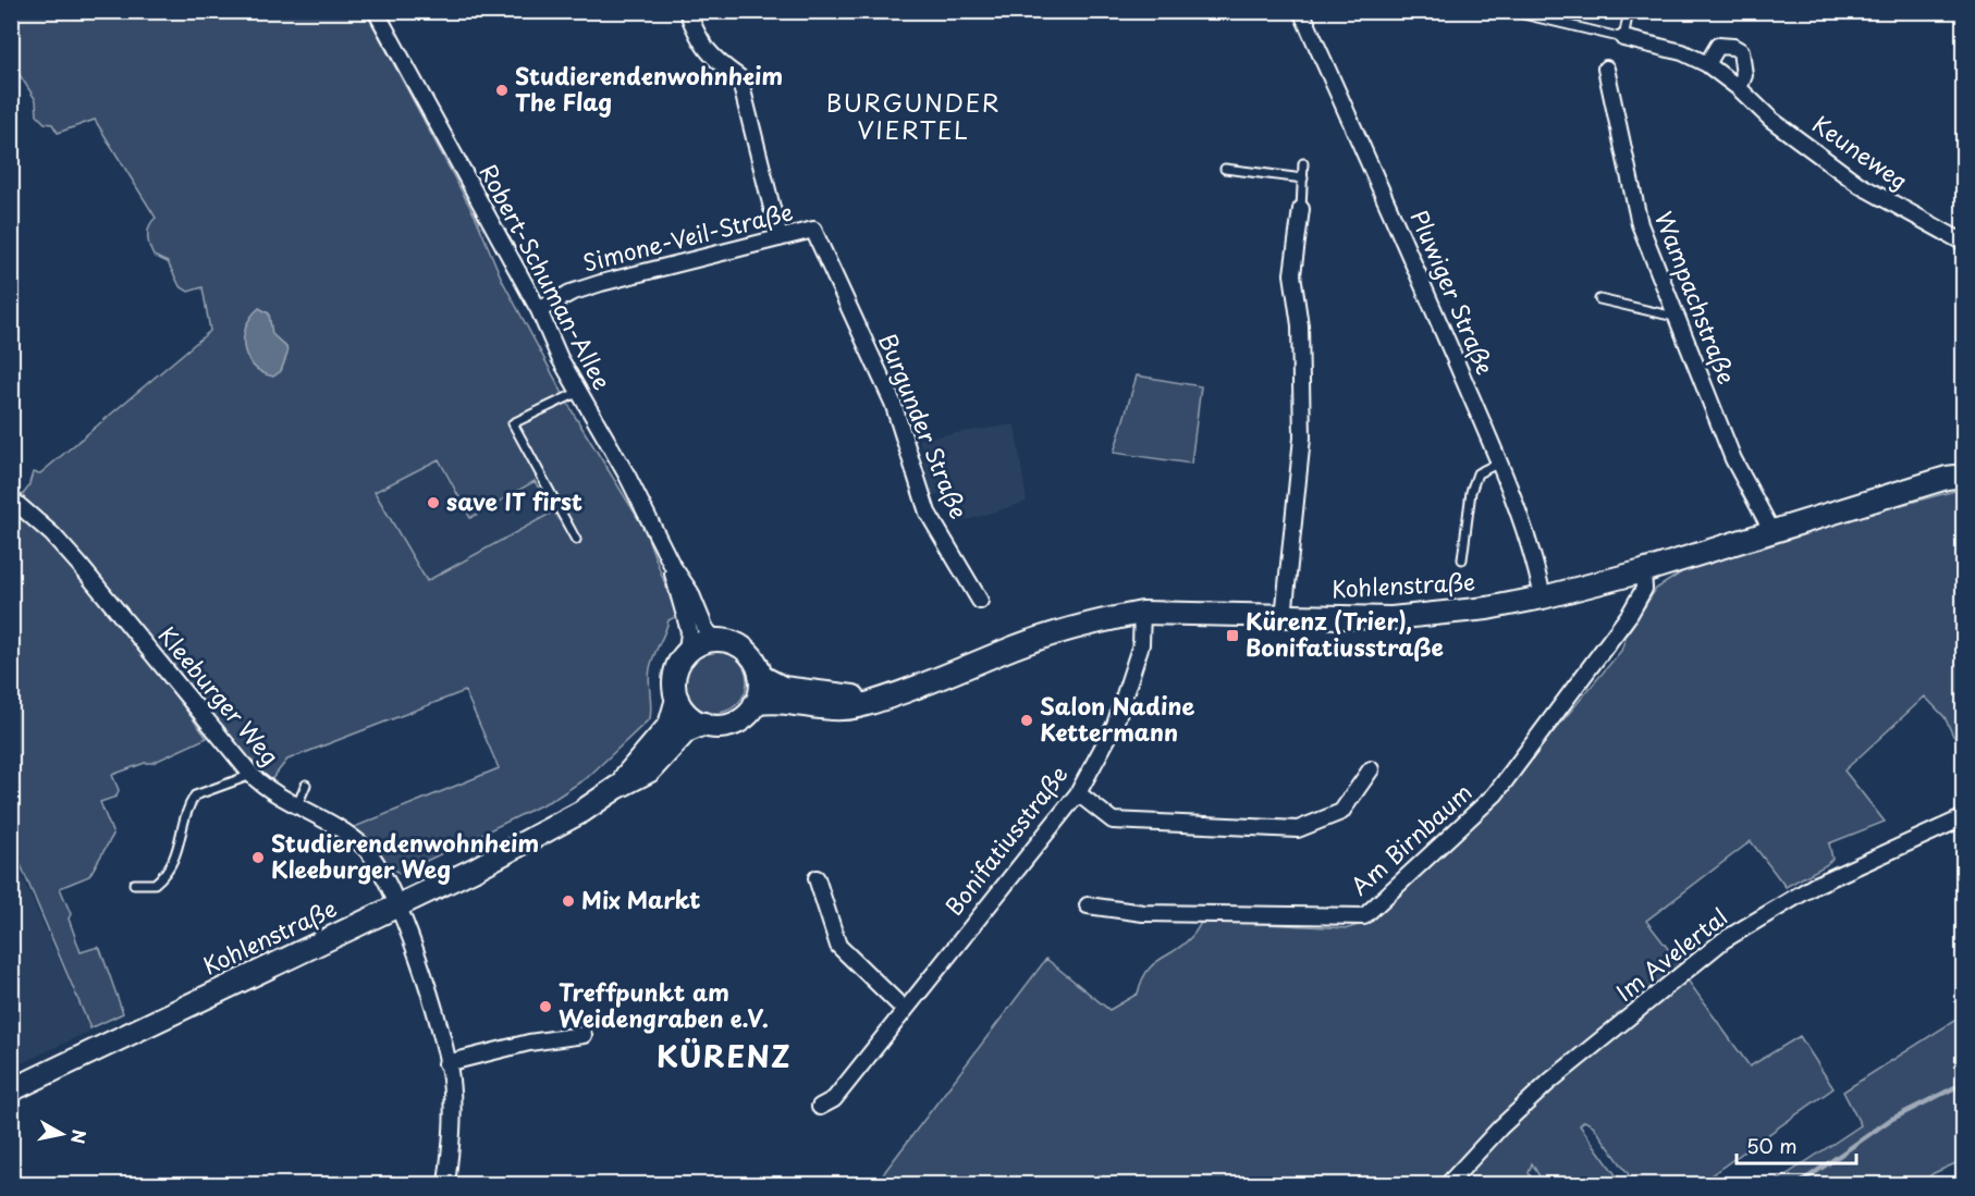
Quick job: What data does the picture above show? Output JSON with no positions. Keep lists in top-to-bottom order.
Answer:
{
  "streets": {
    "main road": ["Kohlenstraße"],
    "street": [
      "Keuneweg",
      "Simone-Veil-Straße",
      "Robert-Schuman-Allee",
      "Pluwiger Straße",
      "Wampachstraße",
      "Burgunder Straße",
      "Kleeburger Weg",
      "Am Birnbaum",
      "Bonifatiusstraße",
      "Im Avelertal"
    ]
  },
  "crossings": [
    ["Simone-Veil-Straße", "Robert-Schuman-Allee"],
    ["Simone-Veil-Straße", "Burgunder Straße"],
    ["Robert-Schuman-Allee", "Kohlenstraße"],
    ["Pluwiger Straße", "Kohlenstraße"],
    ["Wampachstraße", "Kohlenstraße"],
    ["Kohlenstraße", "Kleeburger Weg"],
    ["Kohlenstraße", "Am Birnbaum"],
    ["Kohlenstraße", "Bonifatiusstraße"]
  ],
  "districts": ["BURGUNDER VIERTEL", "KÜRENZ"],
  "places": {
    "other": [
      "Studierendenwohnheim The Flag",
      "save IT first",
      "Salon Nadine Kettermann",
      "Studierendenwohnheim Kleeburger Weg",
      "Mix Markt",
      "Treffpunkt am Weidengraben e.V."
    ],
    "transit": ["Kürenz (Trier), Bonifatiusstraße"]
  },
  "scale_bar": "50 m",
  "north": "right"
}
